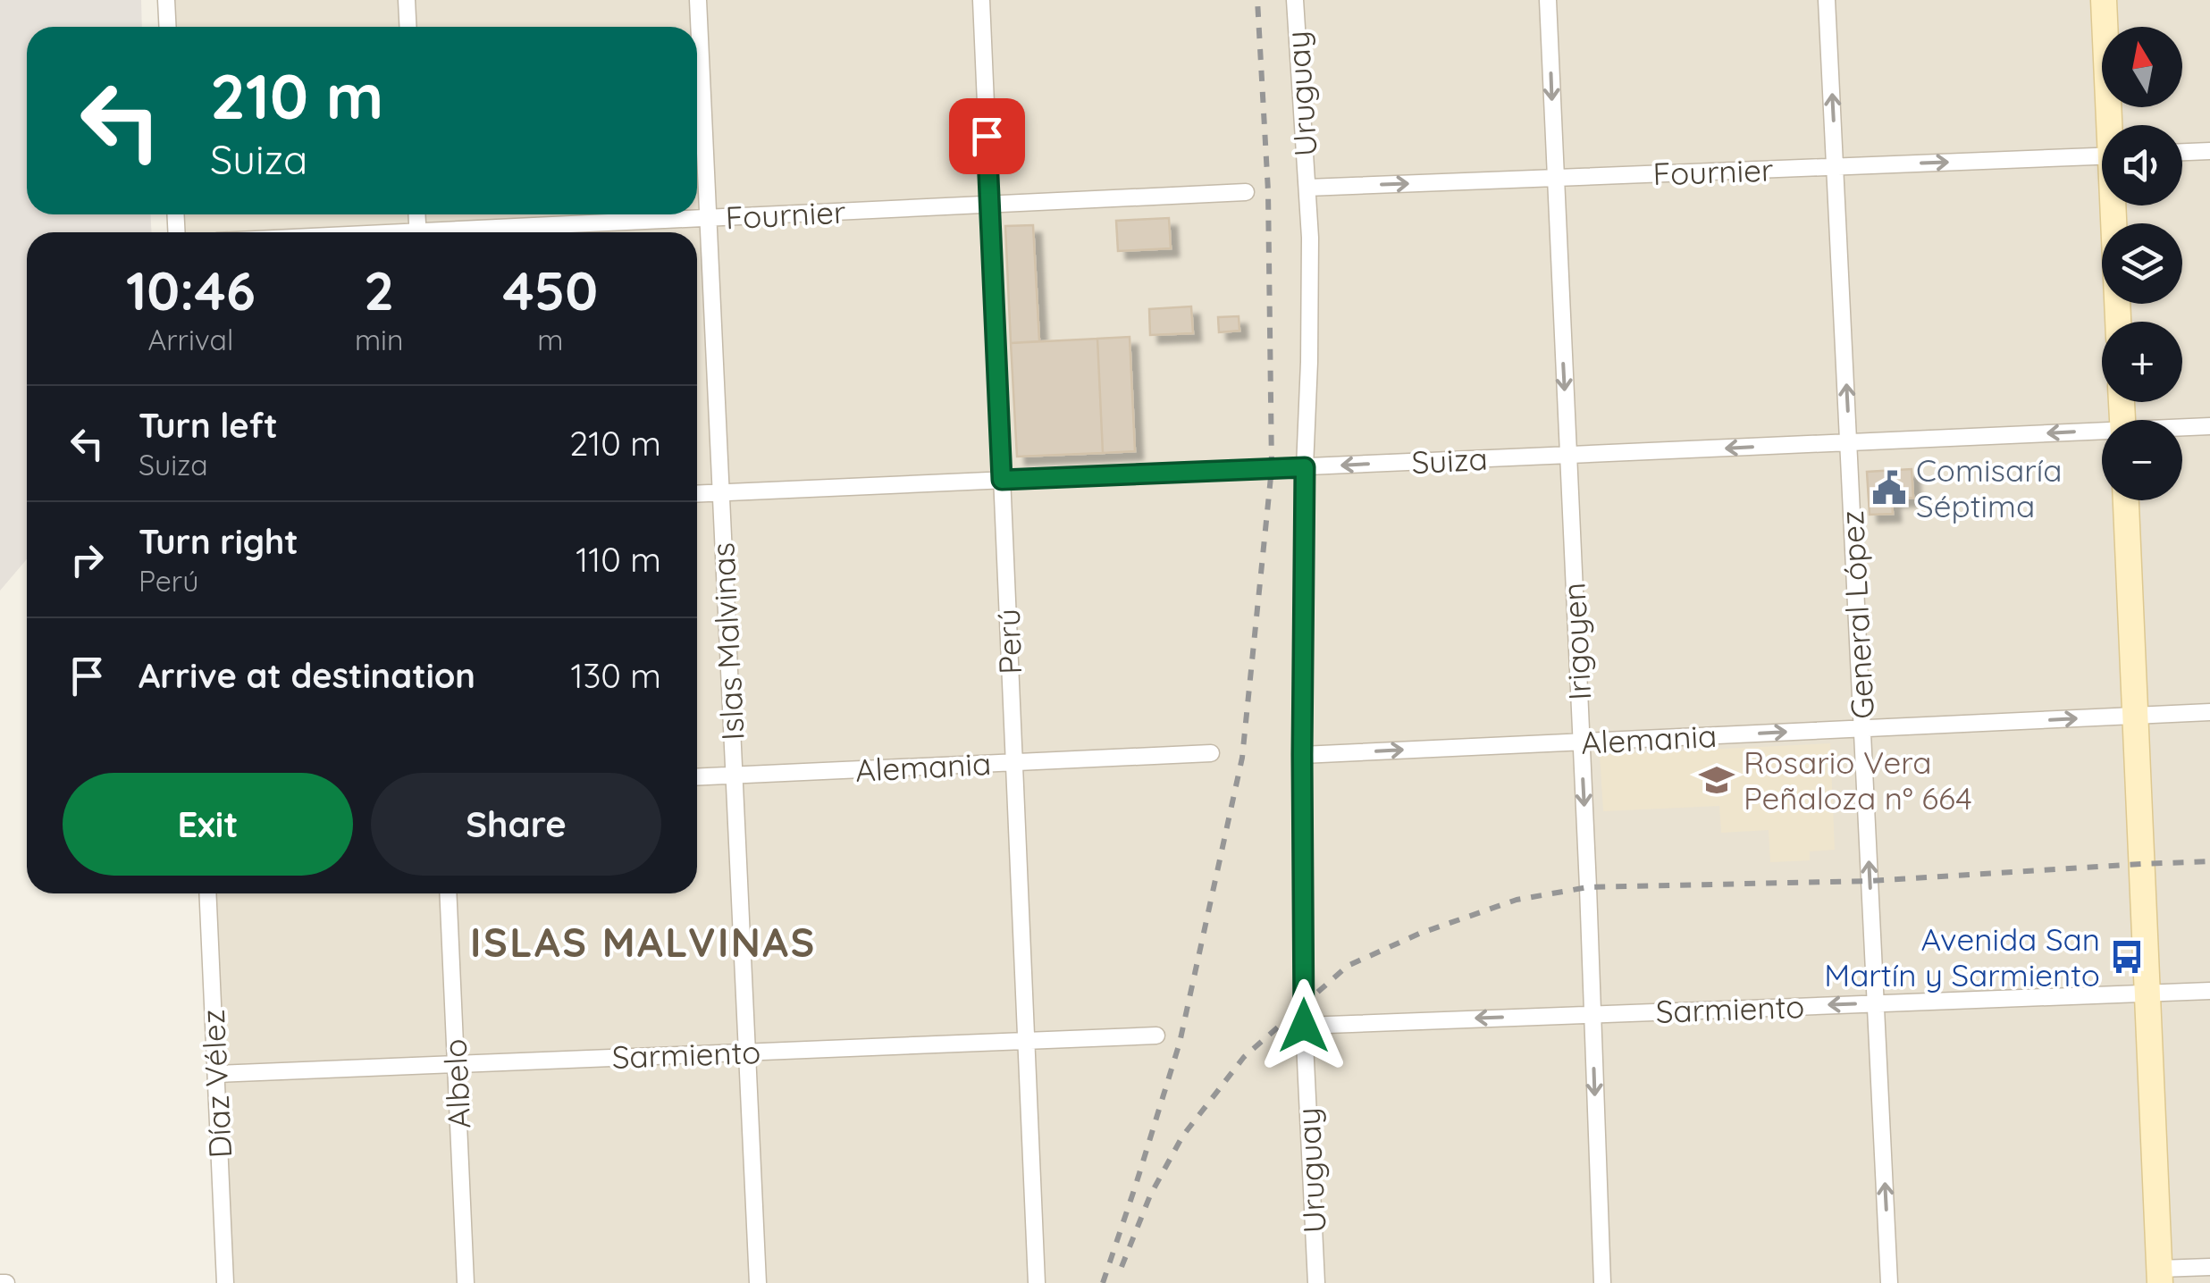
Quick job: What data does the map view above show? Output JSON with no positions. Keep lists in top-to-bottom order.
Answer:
{
  "streets": {
    "street": [
      "Uruguay",
      "Fournier",
      "Suiza",
      "General López",
      "Islas Malvinas",
      "Perú",
      "Irigoyen",
      "Alemania",
      "Sarmiento",
      "Díaz Vélez",
      "Albelo"
    ]
  },
  "crossings": [
    ["Uruguay", "Fournier"],
    ["Uruguay", "Suiza"],
    ["Uruguay", "Alemania"],
    ["Uruguay", "Sarmiento"],
    ["Fournier", "General López"],
    ["Fournier", "Islas Malvinas"],
    ["Fournier", "Perú"],
    ["Fournier", "Irigoyen"],
    ["Suiza", "General López"],
    ["Suiza", "Islas Malvinas"],
    ["Suiza", "Perú"],
    ["Suiza", "Irigoyen"],
    ["General López", "Alemania"],
    ["General López", "Sarmiento"],
    ["Islas Malvinas", "Alemania"],
    ["Islas Malvinas", "Sarmiento"],
    ["Perú", "Alemania"],
    ["Perú", "Sarmiento"],
    ["Irigoyen", "Alemania"],
    ["Irigoyen", "Sarmiento"],
    ["Sarmiento", "Díaz Vélez"],
    ["Sarmiento", "Albelo"]
  ],
  "one_way": [
    "Suiza",
    "General López",
    "Irigoyen",
    "Alemania"
  ],
  "districts": ["ISLAS MALVINAS"],
  "places": {
    "public building": ["Comisaría Séptima"],
    "school or university": ["Rosario Vera Peñaloza n° 664"],
    "bus stop": ["Avenida San Martín y Sarmiento"]
  },
  "north": "top",
  "page": {
    "map_buttons": ["+", "−"],
    "turn": ["210 m", "Suiza"],
    "eta": [
      "10:46",
      "Arrival",
      "2",
      "min",
      "450",
      "m"
    ],
    "list": [
      {
        "name": "Turn left",
        "note": "Suiza",
        "value": "210 m"
      },
      {
        "name": "Turn right",
        "note": "Perú",
        "value": "110 m"
      },
      {
        "name": "Arrive at destination",
        "value": "130 m"
      }
    ],
    "buttons": ["Exit", "Share"]
  }
}
